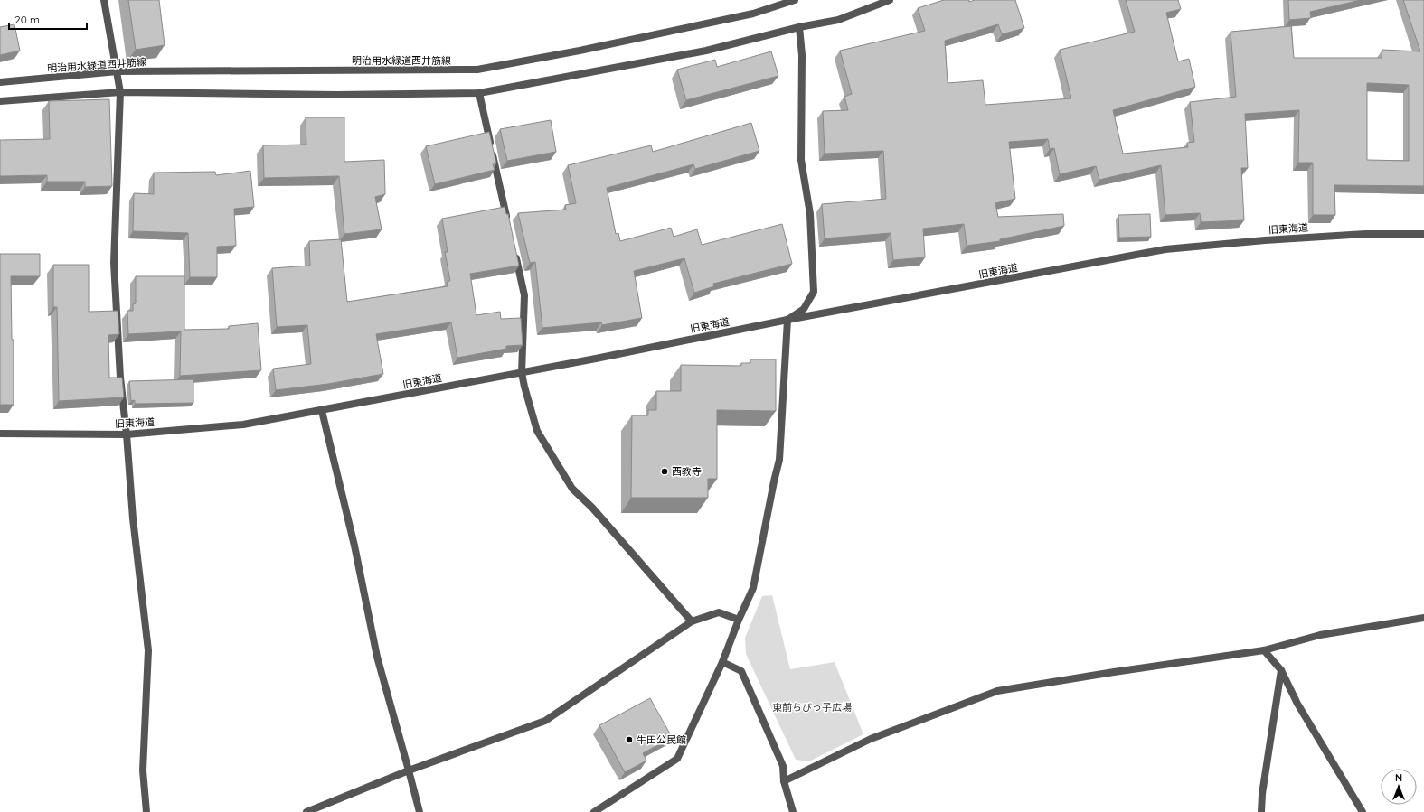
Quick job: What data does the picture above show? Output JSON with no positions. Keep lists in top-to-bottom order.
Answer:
{
  "streets": {
    "street": ["明治用水緑道西井筋線", "旧東海道"]
  },
  "parks": ["東前ちびっ子広場"],
  "places": ["西教寺", "牛田公民館"],
  "scale_bar": "20 m",
  "north": "top"
}
